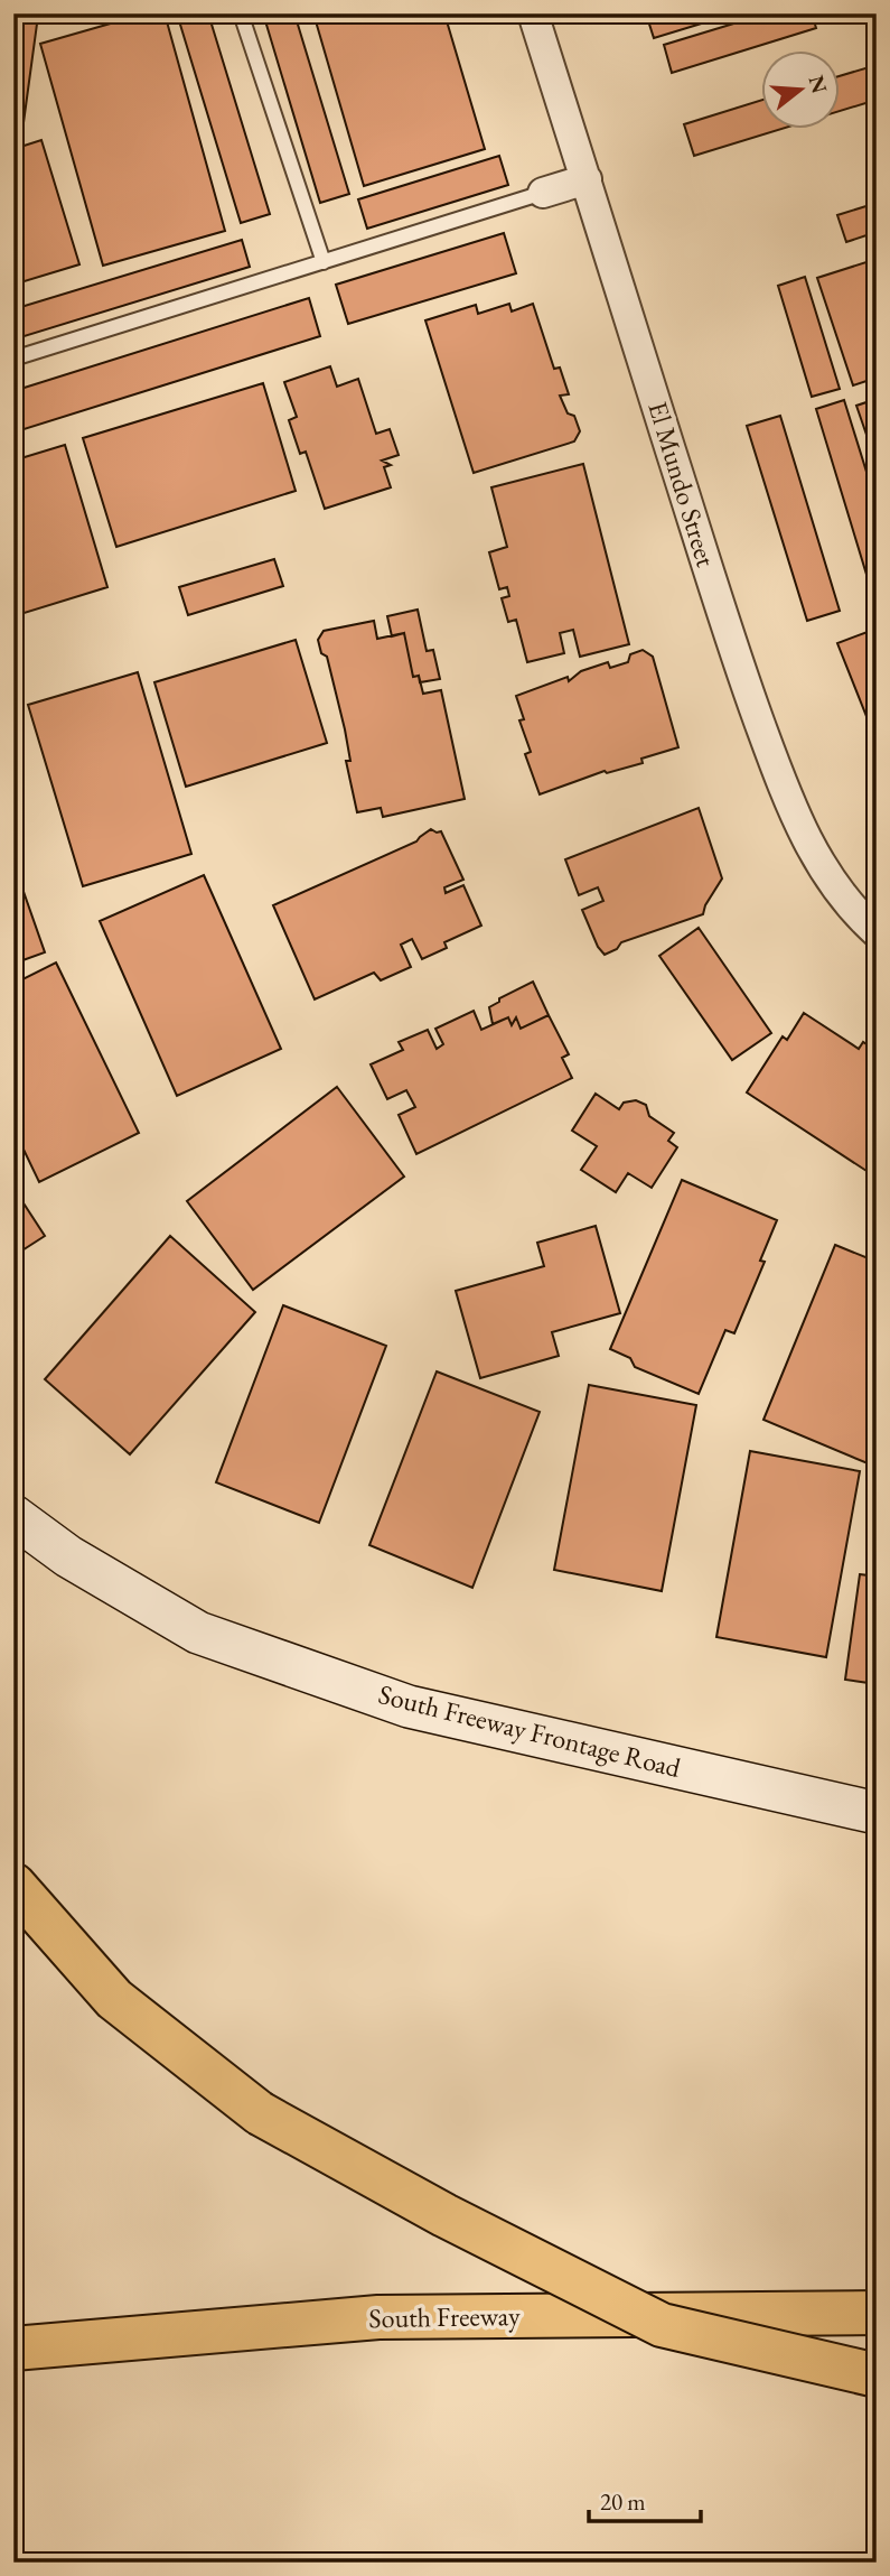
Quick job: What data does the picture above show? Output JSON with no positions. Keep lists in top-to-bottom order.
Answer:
{
  "streets": {
    "highway": ["South Freeway"],
    "main road": ["South Freeway Frontage Road"],
    "street": ["El Mundo Street"]
  },
  "scale_bar": "20 m",
  "north": "right"
}
